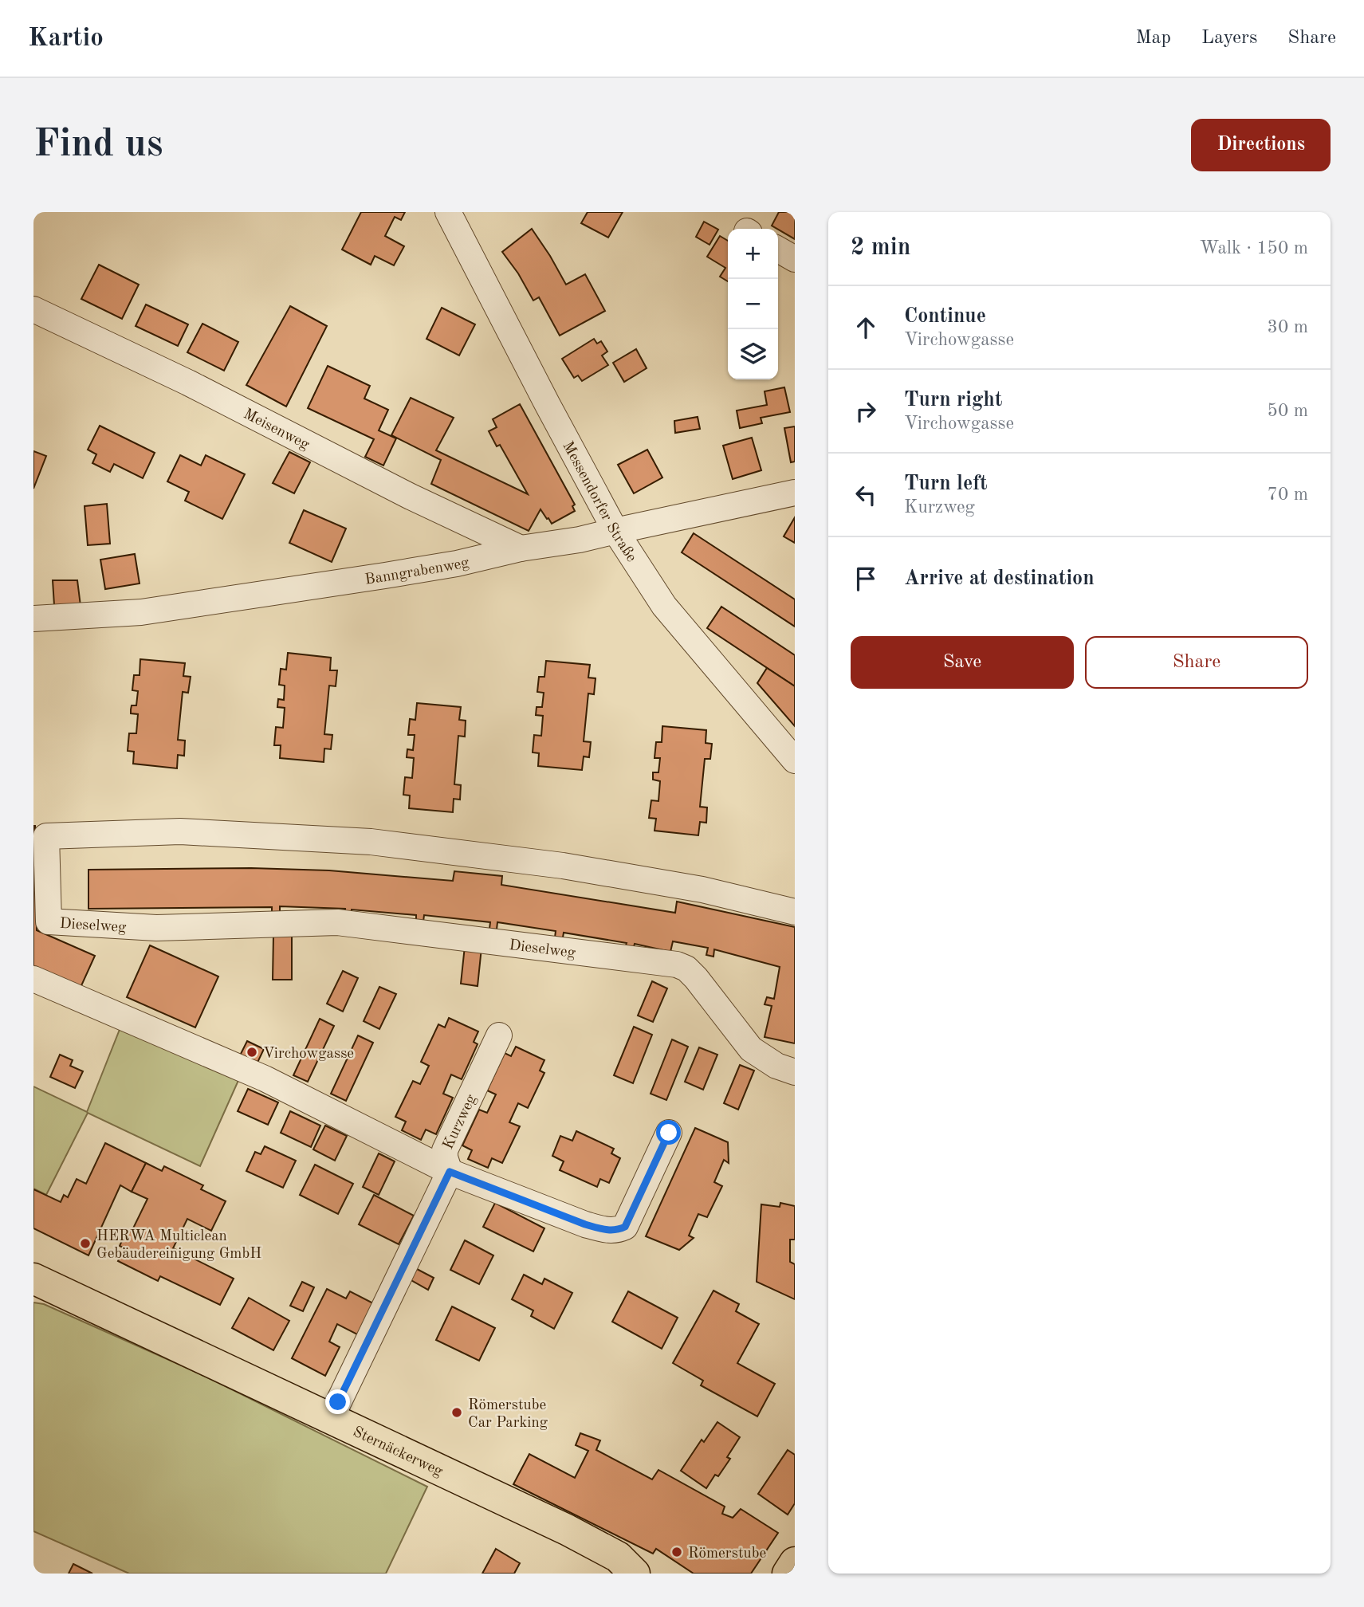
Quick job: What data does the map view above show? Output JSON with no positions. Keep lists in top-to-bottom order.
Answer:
{
  "streets": {
    "main road": ["Sternäckerweg"],
    "street": [
      "Meisenweg",
      "Messendorfer Straße",
      "Banngrabenweg",
      "Dieselweg",
      "Kurzweg"
    ]
  },
  "crossings": [
    ["Meisenweg", "Banngrabenweg"],
    ["Messendorfer Straße", "Banngrabenweg"],
    ["Kurzweg", "Sternäckerweg"]
  ],
  "places": [
    "Virchowgasse",
    "HERWA Multiclean Gebäudereinigung GmbH",
    "Römerstube Car Parking",
    "Römerstube"
  ],
  "page": {
    "header": "Kartio",
    "nav": ["Map", "Layers", "Share"],
    "buttons": [
      "Directions",
      ["Save", "Share"]
    ],
    "title": "Find us",
    "heading": ["2 min", "Walk · 150 m"],
    "map_buttons": ["+", "−"],
    "list": [
      ["Continue", "Virchowgasse", "30 m"],
      ["Turn right", "Virchowgasse", "50 m"],
      ["Turn left", "Kurzweg", "70 m"],
      "Arrive at destination"
    ]
  }
}
